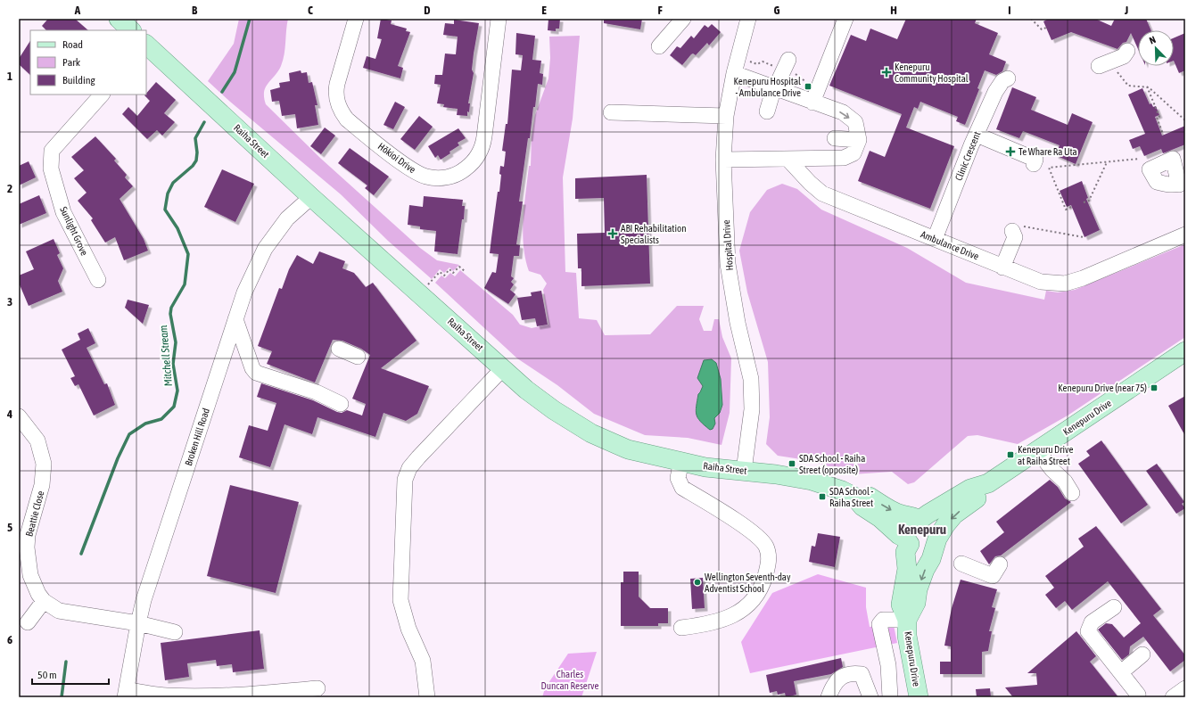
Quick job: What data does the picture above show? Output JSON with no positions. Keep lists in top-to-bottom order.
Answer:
{
  "streets": {
    "main road": ["Raiha Street", "Kenepuru Drive"],
    "street": [
      "Clinic Crescent",
      "Hōkioi Drive",
      "Sunlight Grove",
      "Hospital Drive",
      "Ambulance Drive",
      "Broken Hill Road",
      "Beattie Close"
    ]
  },
  "crossings": [
    ["Raiha Street", "Hospital Drive"],
    ["Raiha Street", "Kenepuru Drive"],
    ["Raiha Street", "Broken Hill Road"],
    ["Clinic Crescent", "Ambulance Drive"],
    ["Broken Hill Road", "Beattie Close"]
  ],
  "districts": ["Kenepuru"],
  "water": ["Mitchell Stream"],
  "parks": ["Charles Duncan Reserve"],
  "places": {
    "health": ["Kenepuru Community Hospital", "Te Whare Ra Uta", "ABI Rehabilitation Specialists"],
    "transit": [
      "Kenepuru Hospital - Ambulance Drive",
      "Kenepuru Drive (near 75)",
      "Kenepuru Drive at Raiha Street",
      "SDA School - Raiha Street (opposite)",
      "SDA School - Raiha Street"
    ],
    "other": ["Wellington Seventh-day Adventist School"]
  },
  "legend": ["Road", "Park", "Building"],
  "scale_bar": "50 m",
  "north": "top left",
  "grid": {
    "columns": [
      "A",
      "B",
      "C",
      "D",
      "E",
      "F",
      "G",
      "H",
      "I",
      "J"
    ],
    "rows": [
      "1",
      "2",
      "3",
      "4",
      "5",
      "6"
    ]
  }
}
